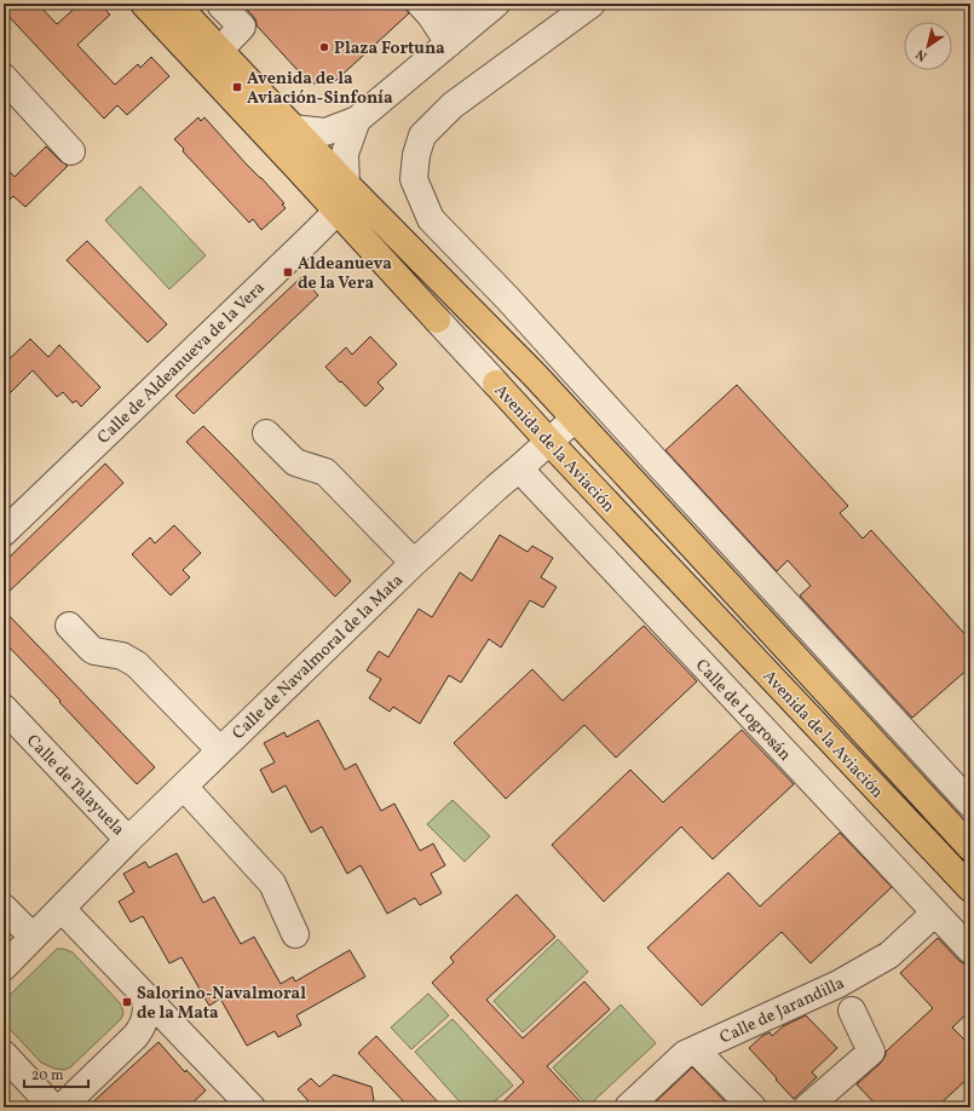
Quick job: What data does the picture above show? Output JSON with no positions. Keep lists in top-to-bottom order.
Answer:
{
  "streets": {
    "main road": ["Avenida de la Aviación"],
    "street": [
      "Calle de Aldeanueva de la Vera",
      "Calle de Navalmoral de la Mata",
      "Calle de Logrosán",
      "Calle de Talayuela",
      "Calle de Jarandilla"
    ]
  },
  "crossings": [
    ["Calle de Aldeanueva de la Vera", "Avenida de la Aviación"],
    ["Avenida de la Aviación", "Calle de Navalmoral de la Mata"],
    ["Calle de Navalmoral de la Mata", "Calle de Logrosán"],
    ["Calle de Navalmoral de la Mata", "Calle de Talayuela"],
    ["Calle de Logrosán", "Calle de Jarandilla"]
  ],
  "places": {
    "other": ["Plaza Fortuna"],
    "transit": ["Avenida de la Aviación-Sinfonía", "Aldeanueva de la Vera", "Salorino-Navalmoral de la Mata"]
  },
  "scale_bar": "20 m",
  "north": "bottom left"
}
